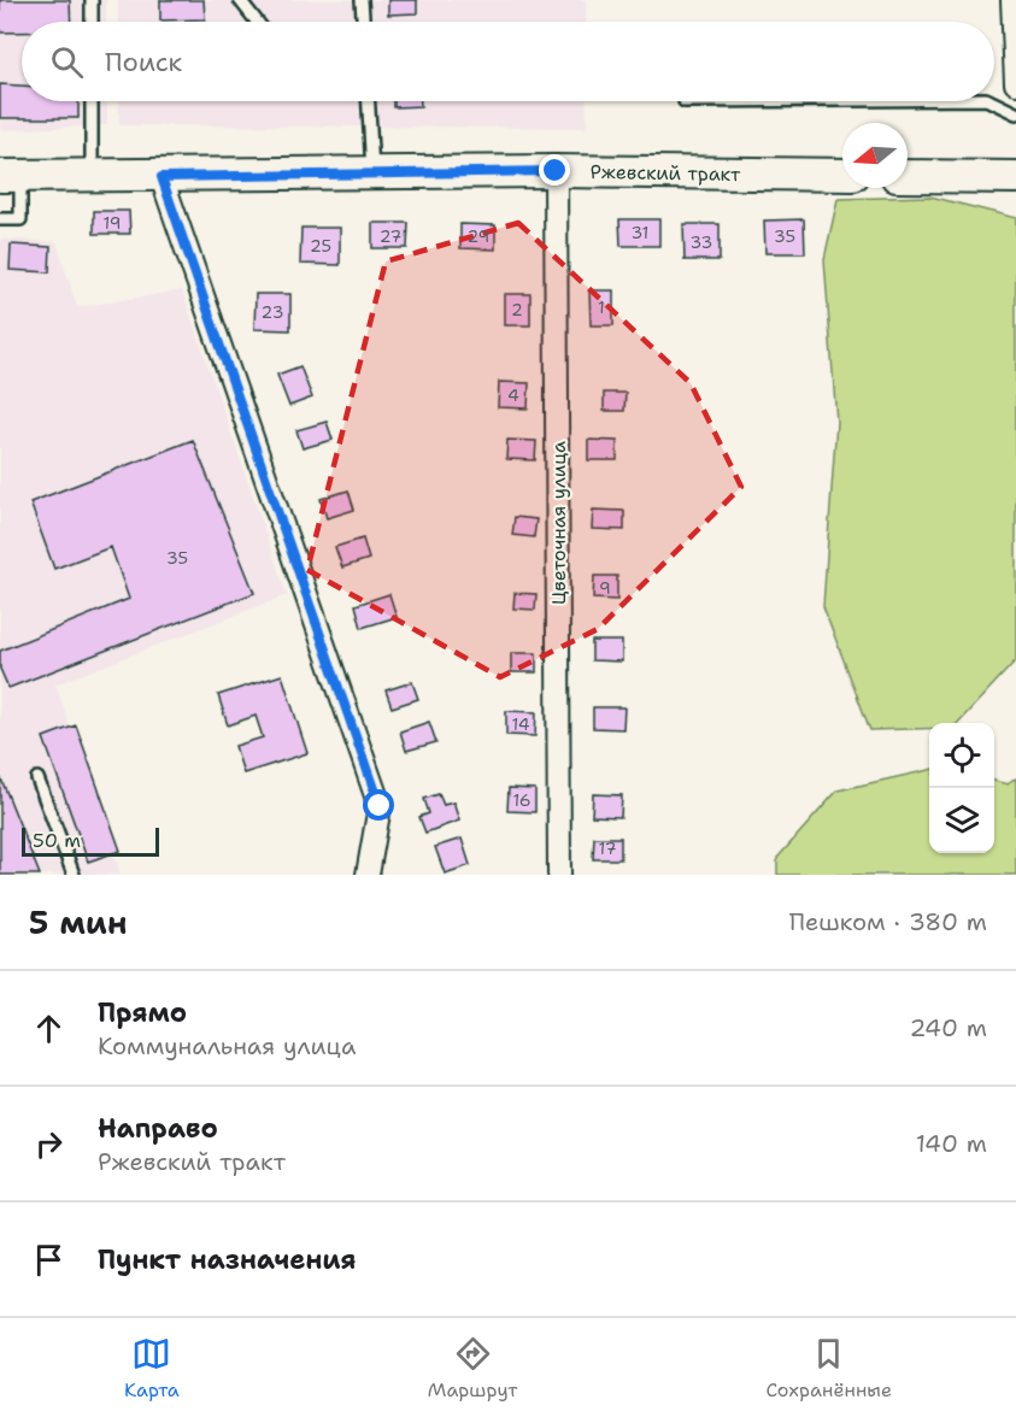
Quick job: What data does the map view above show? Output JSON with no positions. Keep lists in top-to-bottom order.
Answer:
{
  "streets": {
    "main road": ["Ржевский тракт"],
    "street": ["Цветочная улица"]
  },
  "crossings": [
    ["Ржевский тракт", "Цветочная улица"]
  ],
  "house_numbers": [
    "19",
    "31",
    "27",
    "29",
    "35",
    "33",
    "25",
    "1",
    "2",
    "23",
    "4",
    "35",
    "9",
    "14",
    "16",
    "17"
  ],
  "scale_bar": "50 m",
  "north": "left",
  "page": {
    "search": "Поиск",
    "scale": "50 m",
    "heading": ["5 мин", "Пешком · 380 m"],
    "list": [
      ["Прямо", "Коммунальная улица", "240 m"],
      ["Направо", "Ржевский тракт", "140 m"],
      "Пункт назначения"
    ],
    "nav": ["Карта", "Маршрут", "Сохранённые"]
  }
}
